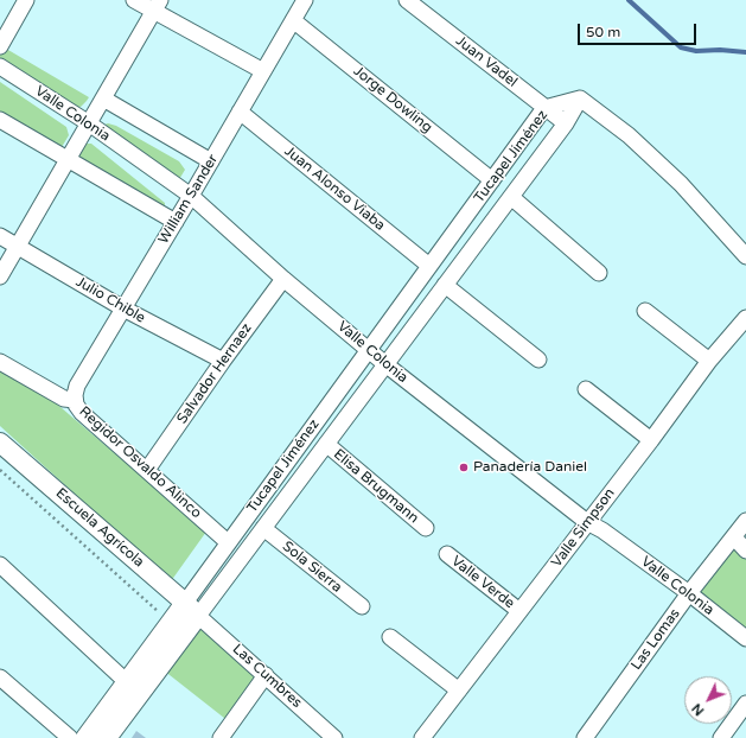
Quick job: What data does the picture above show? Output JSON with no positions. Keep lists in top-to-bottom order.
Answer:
{
  "streets": {
    "street": [
      "Juan Vadel",
      "Jorge Dowling",
      "Valle Colonia",
      "Tucapel Jiménez",
      "Juan Alonso Viaba",
      "William Sander",
      "Julio Chible",
      "Salvador Hernaez",
      "Regidor Osvaldo Alinco",
      "Elisa Brugmann",
      "Escuela Agrícola",
      "Valle Simpson",
      "Sola Sierra",
      "Valle Verde",
      "Las Lomas",
      "Las Cumbres"
    ]
  },
  "crossings": [
    ["Juan Vadel", "Tucapel Jiménez"],
    ["Jorge Dowling", "Tucapel Jiménez"],
    ["Jorge Dowling", "William Sander"],
    ["Valle Colonia", "Tucapel Jiménez"],
    ["Valle Colonia", "William Sander"],
    ["Valle Colonia", "Salvador Hernaez"],
    ["Valle Colonia", "Valle Simpson"],
    ["Valle Colonia", "Las Lomas"],
    ["Tucapel Jiménez", "Juan Alonso Viaba"],
    ["Tucapel Jiménez", "Regidor Osvaldo Alinco"],
    ["Tucapel Jiménez", "Elisa Brugmann"],
    ["Tucapel Jiménez", "Escuela Agrícola"],
    ["Tucapel Jiménez", "Sola Sierra"],
    ["Tucapel Jiménez", "Las Cumbres"],
    ["Juan Alonso Viaba", "William Sander"],
    ["William Sander", "Julio Chible"],
    ["William Sander", "Regidor Osvaldo Alinco"],
    ["Julio Chible", "Salvador Hernaez"],
    ["Salvador Hernaez", "Regidor Osvaldo Alinco"],
    ["Escuela Agrícola", "Las Cumbres"],
    ["Valle Simpson", "Valle Verde"]
  ],
  "places": ["Panadería Daniel"],
  "scale_bar": "50 m",
  "north": "bottom left"
}
